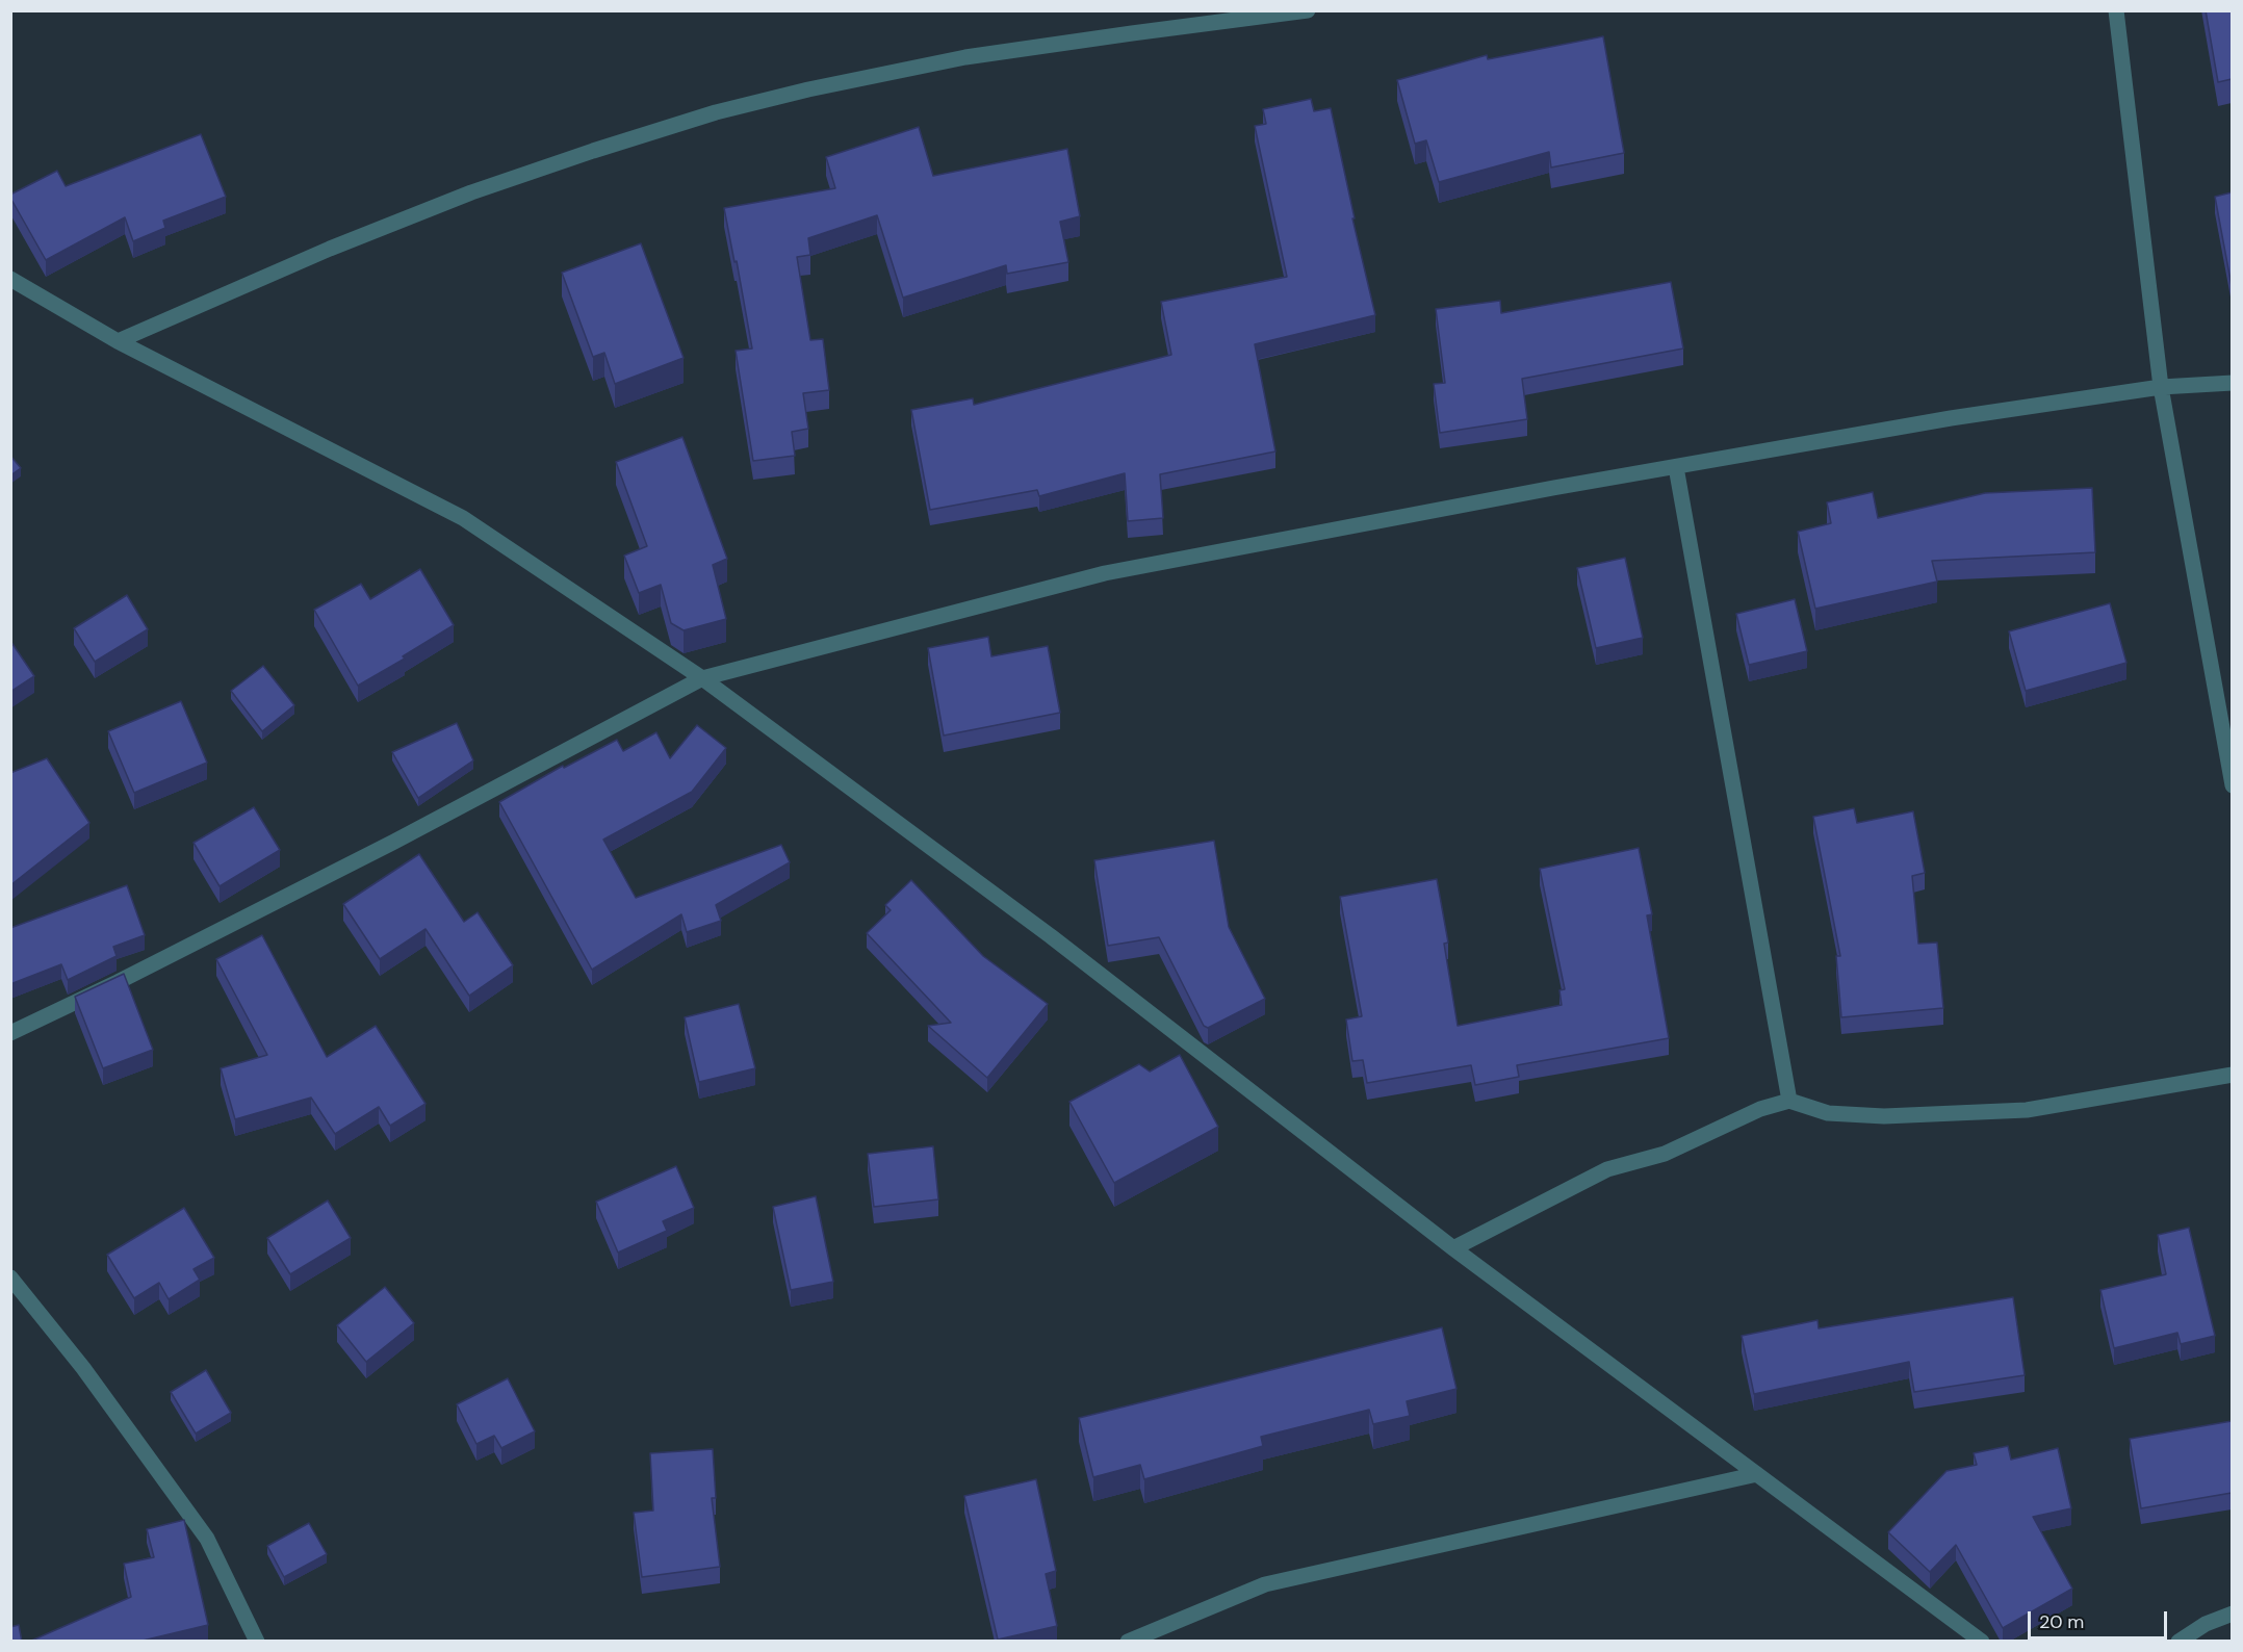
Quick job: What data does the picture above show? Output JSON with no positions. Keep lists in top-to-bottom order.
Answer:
{
  "scale_bar": "20 m"
}
